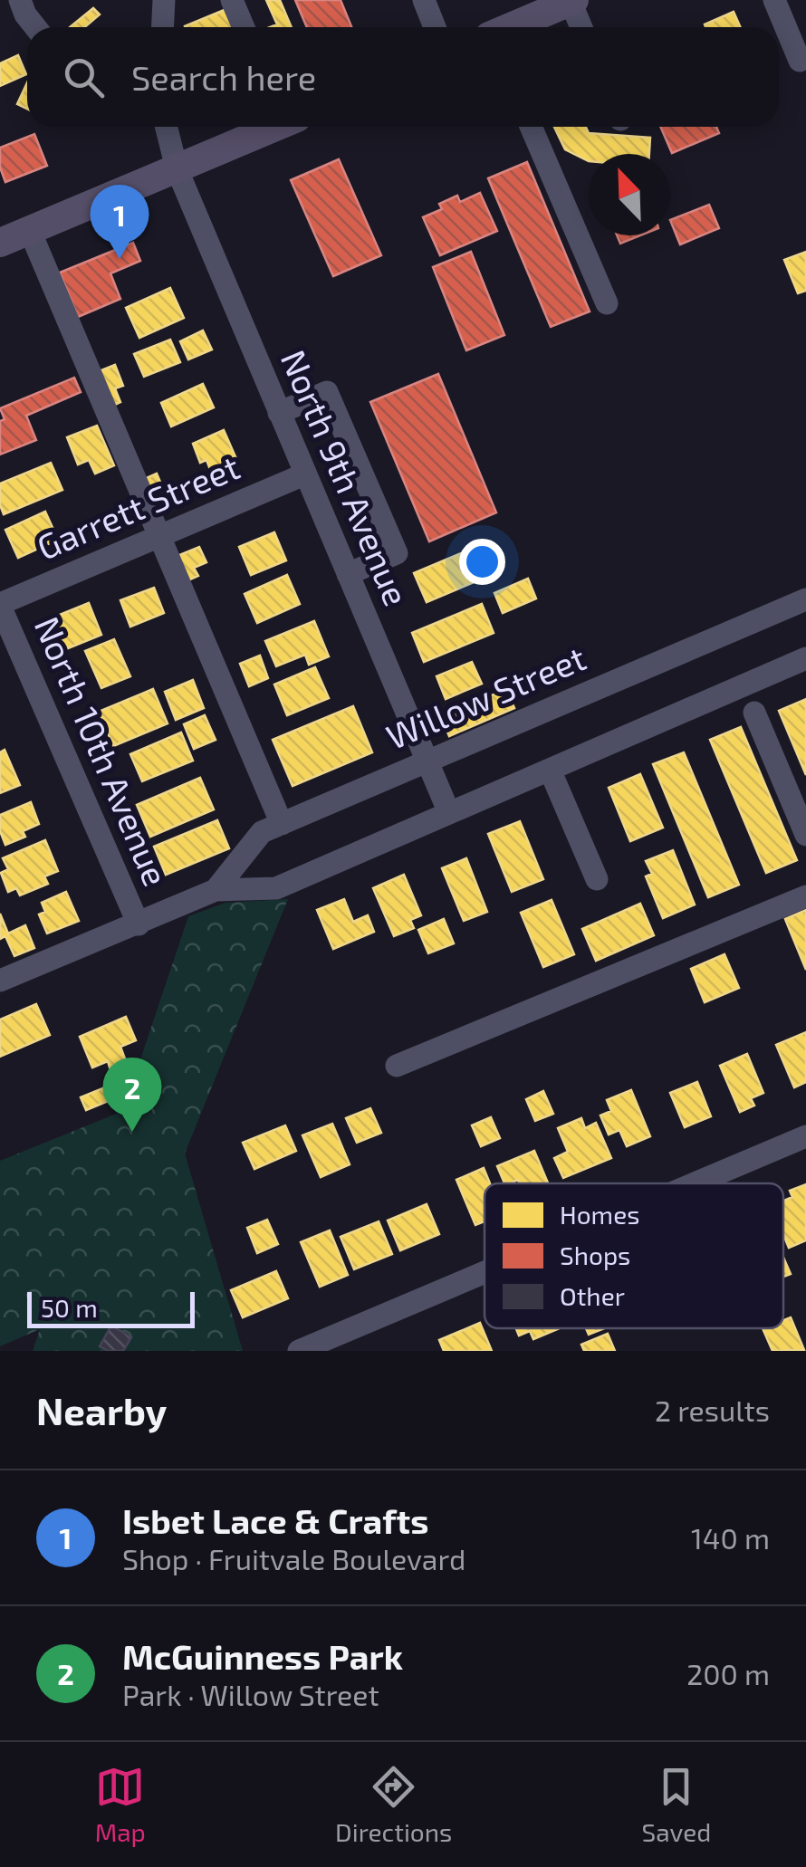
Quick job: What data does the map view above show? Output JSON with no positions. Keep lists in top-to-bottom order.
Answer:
{
  "streets": {
    "street": [
      "North 9th Avenue",
      "Garrett Street",
      "Willow Street",
      "North 10th Avenue"
    ]
  },
  "crossings": [
    ["North 9th Avenue", "Garrett Street"],
    ["North 9th Avenue", "Willow Street"],
    ["Garrett Street", "North 10th Avenue"],
    ["Willow Street", "North 10th Avenue"]
  ],
  "legend": ["Homes", "Shops", "Other"],
  "scale_bar": "50 m",
  "north": "top left",
  "page": {
    "search": "Search here",
    "pins": ["1", "2"],
    "scale": "50 m",
    "heading": ["Nearby", "2 results"],
    "list": [
      {
        "mark": "1",
        "name": "Isbet Lace & Crafts",
        "note": "Shop · Fruitvale Boulevard",
        "value": "140 m"
      },
      {
        "mark": "2",
        "name": "McGuinness Park",
        "note": "Park · Willow Street",
        "value": "200 m"
      }
    ],
    "nav": ["Map", "Directions", "Saved"]
  }
}
